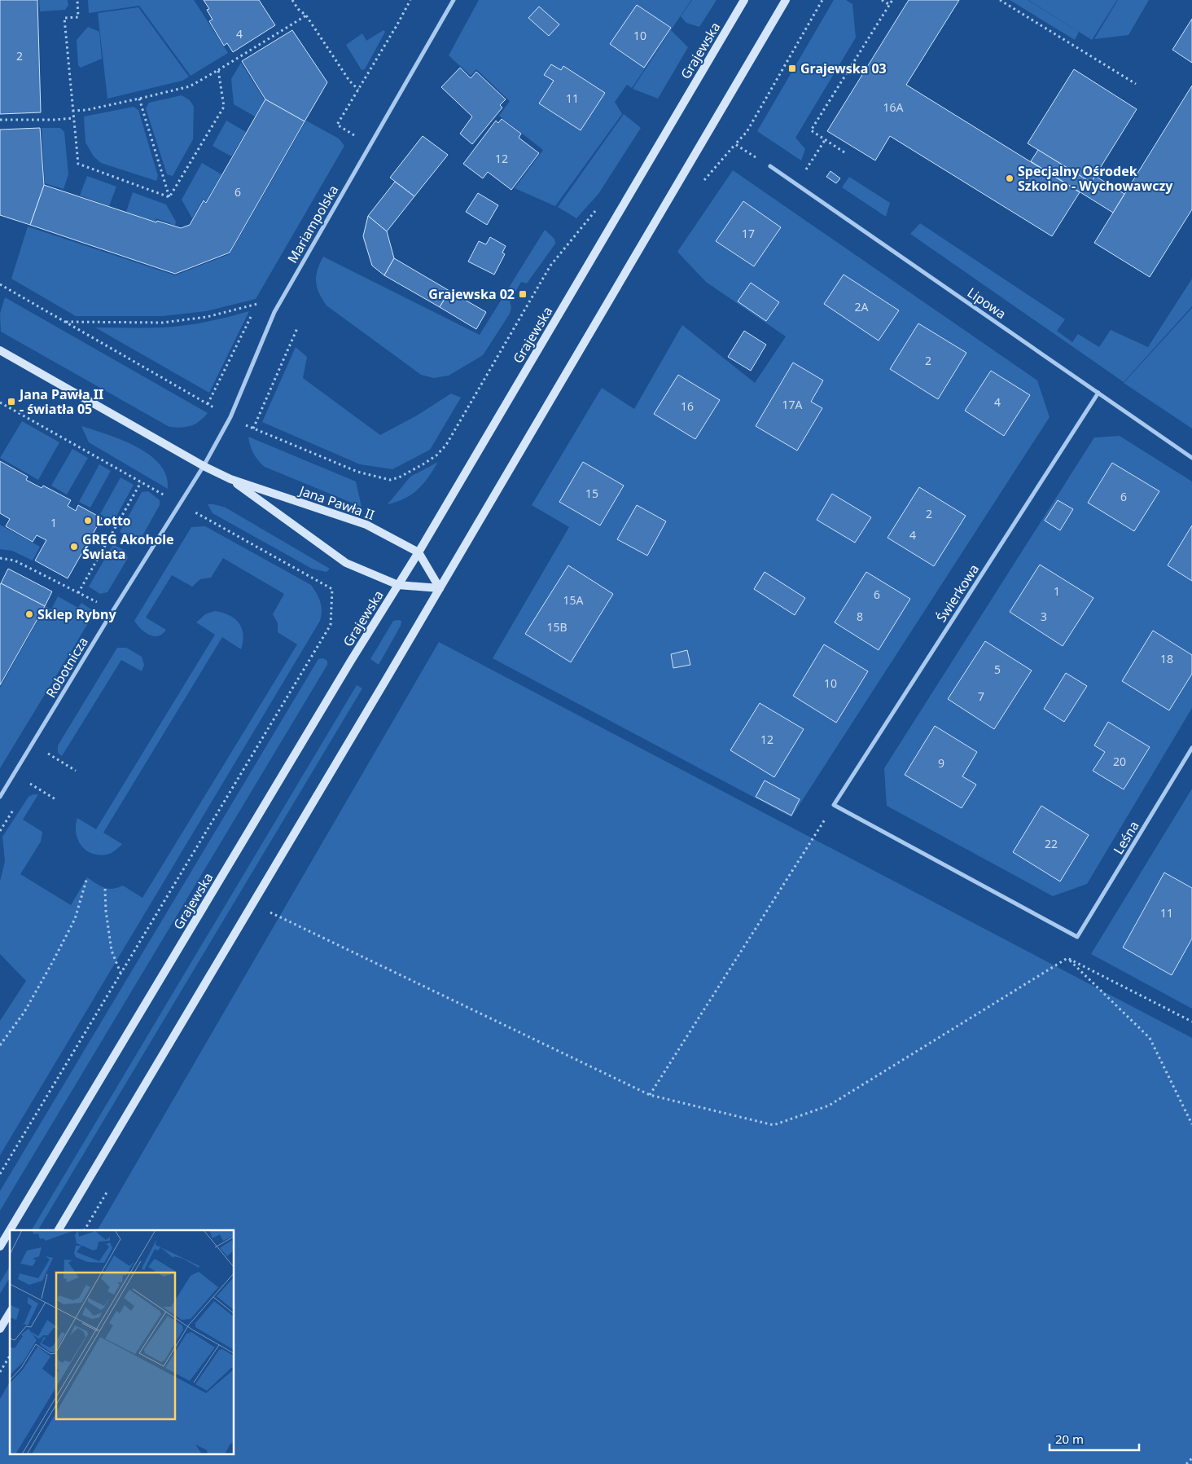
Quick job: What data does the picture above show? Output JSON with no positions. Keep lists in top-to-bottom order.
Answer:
{
  "streets": {
    "main road": ["Grajewska", "Jana Pawła II"],
    "street": [
      "Mariampolska",
      "Lipowa",
      "Świerkowa",
      "Robotnicza",
      "Leśna"
    ]
  },
  "crossings": [
    ["Grajewska", "Jana Pawła II"],
    ["Mariampolska", "Jana Pawła II"],
    ["Mariampolska", "Robotnicza"],
    ["Lipowa", "Świerkowa"],
    ["Jana Pawła II", "Robotnicza"],
    ["Świerkowa", "Leśna"]
  ],
  "places": {
    "transit": ["Grajewska 03", "Grajewska 02", "Jana Pawła II - światła 05"],
    "other": [
      "Specjalny Ośrodek Szkolno - Wychowawczy",
      "Lotto",
      "GREG Akohole Świata",
      "Sklep Rybny"
    ]
  },
  "house_numbers": [
    "4",
    "10",
    "2",
    "11",
    "16A",
    "12",
    "6",
    "17",
    "2A",
    "2",
    "4",
    "17A",
    "16",
    "15",
    "6",
    "2",
    "1",
    "4",
    "1",
    "6",
    "15A",
    "8",
    "3",
    "15B",
    "18",
    "5",
    "10",
    "7",
    "12",
    "20",
    "9",
    "22",
    "11"
  ],
  "scale_bar": "20 m"
}
